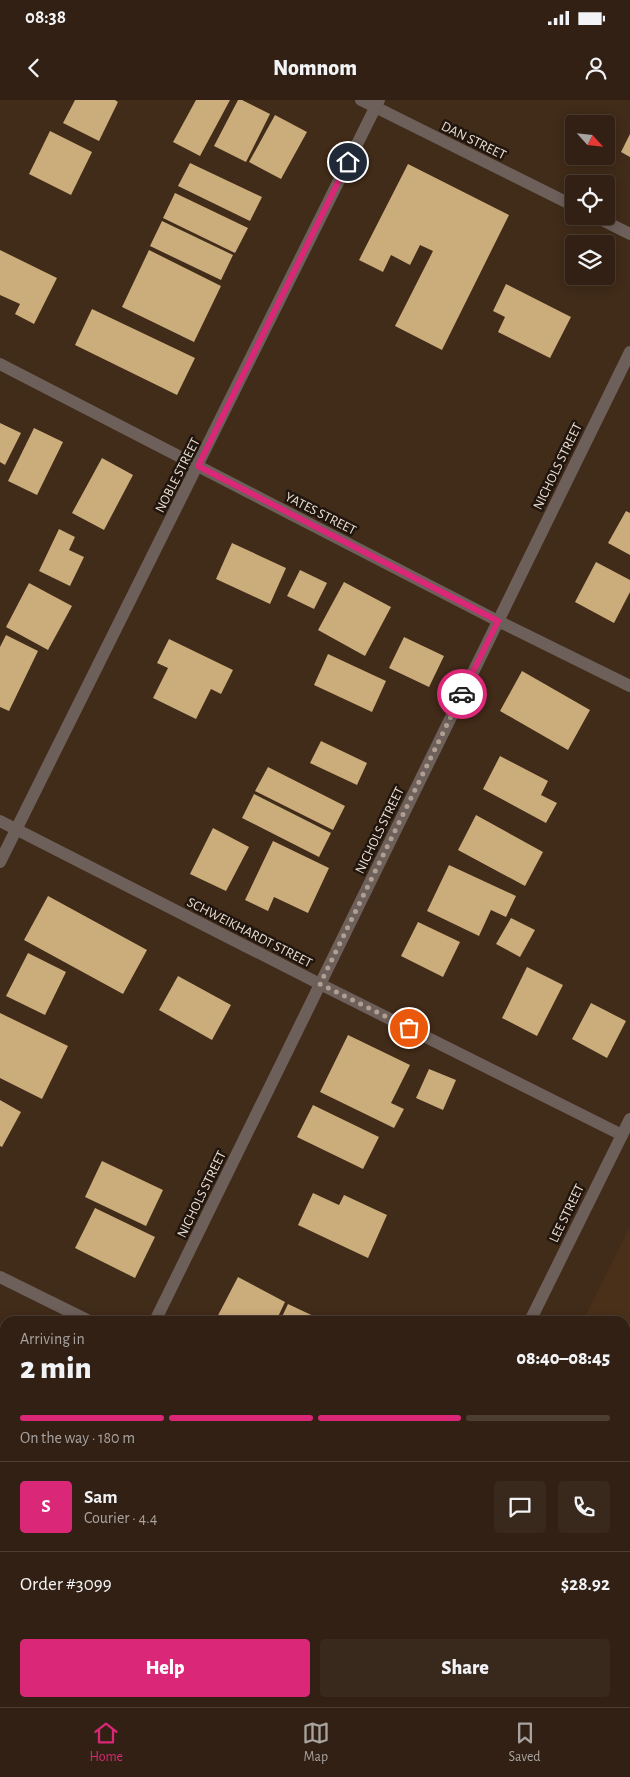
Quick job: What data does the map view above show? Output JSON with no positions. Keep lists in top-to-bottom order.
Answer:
{
  "streets": {
    "street": [
      "DAN STREET",
      "NICHOLS STREET",
      "NOBLE STREET",
      "YATES STREET",
      "SCHWEIKHARDT STREET",
      "LEE STREET"
    ]
  },
  "crossings": [
    ["DAN STREET", "NOBLE STREET"],
    ["NICHOLS STREET", "YATES STREET"],
    ["NICHOLS STREET", "SCHWEIKHARDT STREET"],
    ["NOBLE STREET", "YATES STREET"],
    ["NOBLE STREET", "SCHWEIKHARDT STREET"],
    ["SCHWEIKHARDT STREET", "LEE STREET"]
  ],
  "north": "bottom right",
  "page": {
    "status": "08:38",
    "header": "Nomnom",
    "heading": ["2 min", "Arriving in", "08:40–08:45"],
    "panel": [
      "Sam",
      "Courier · 4.4",
      "Order #3099",
      "$28.92"
    ],
    "bar": "On the way · 180 m",
    "round": "S",
    "buttons": ["Help", "Share"],
    "tabs": ["Home", "Map", "Saved"]
  }
}
